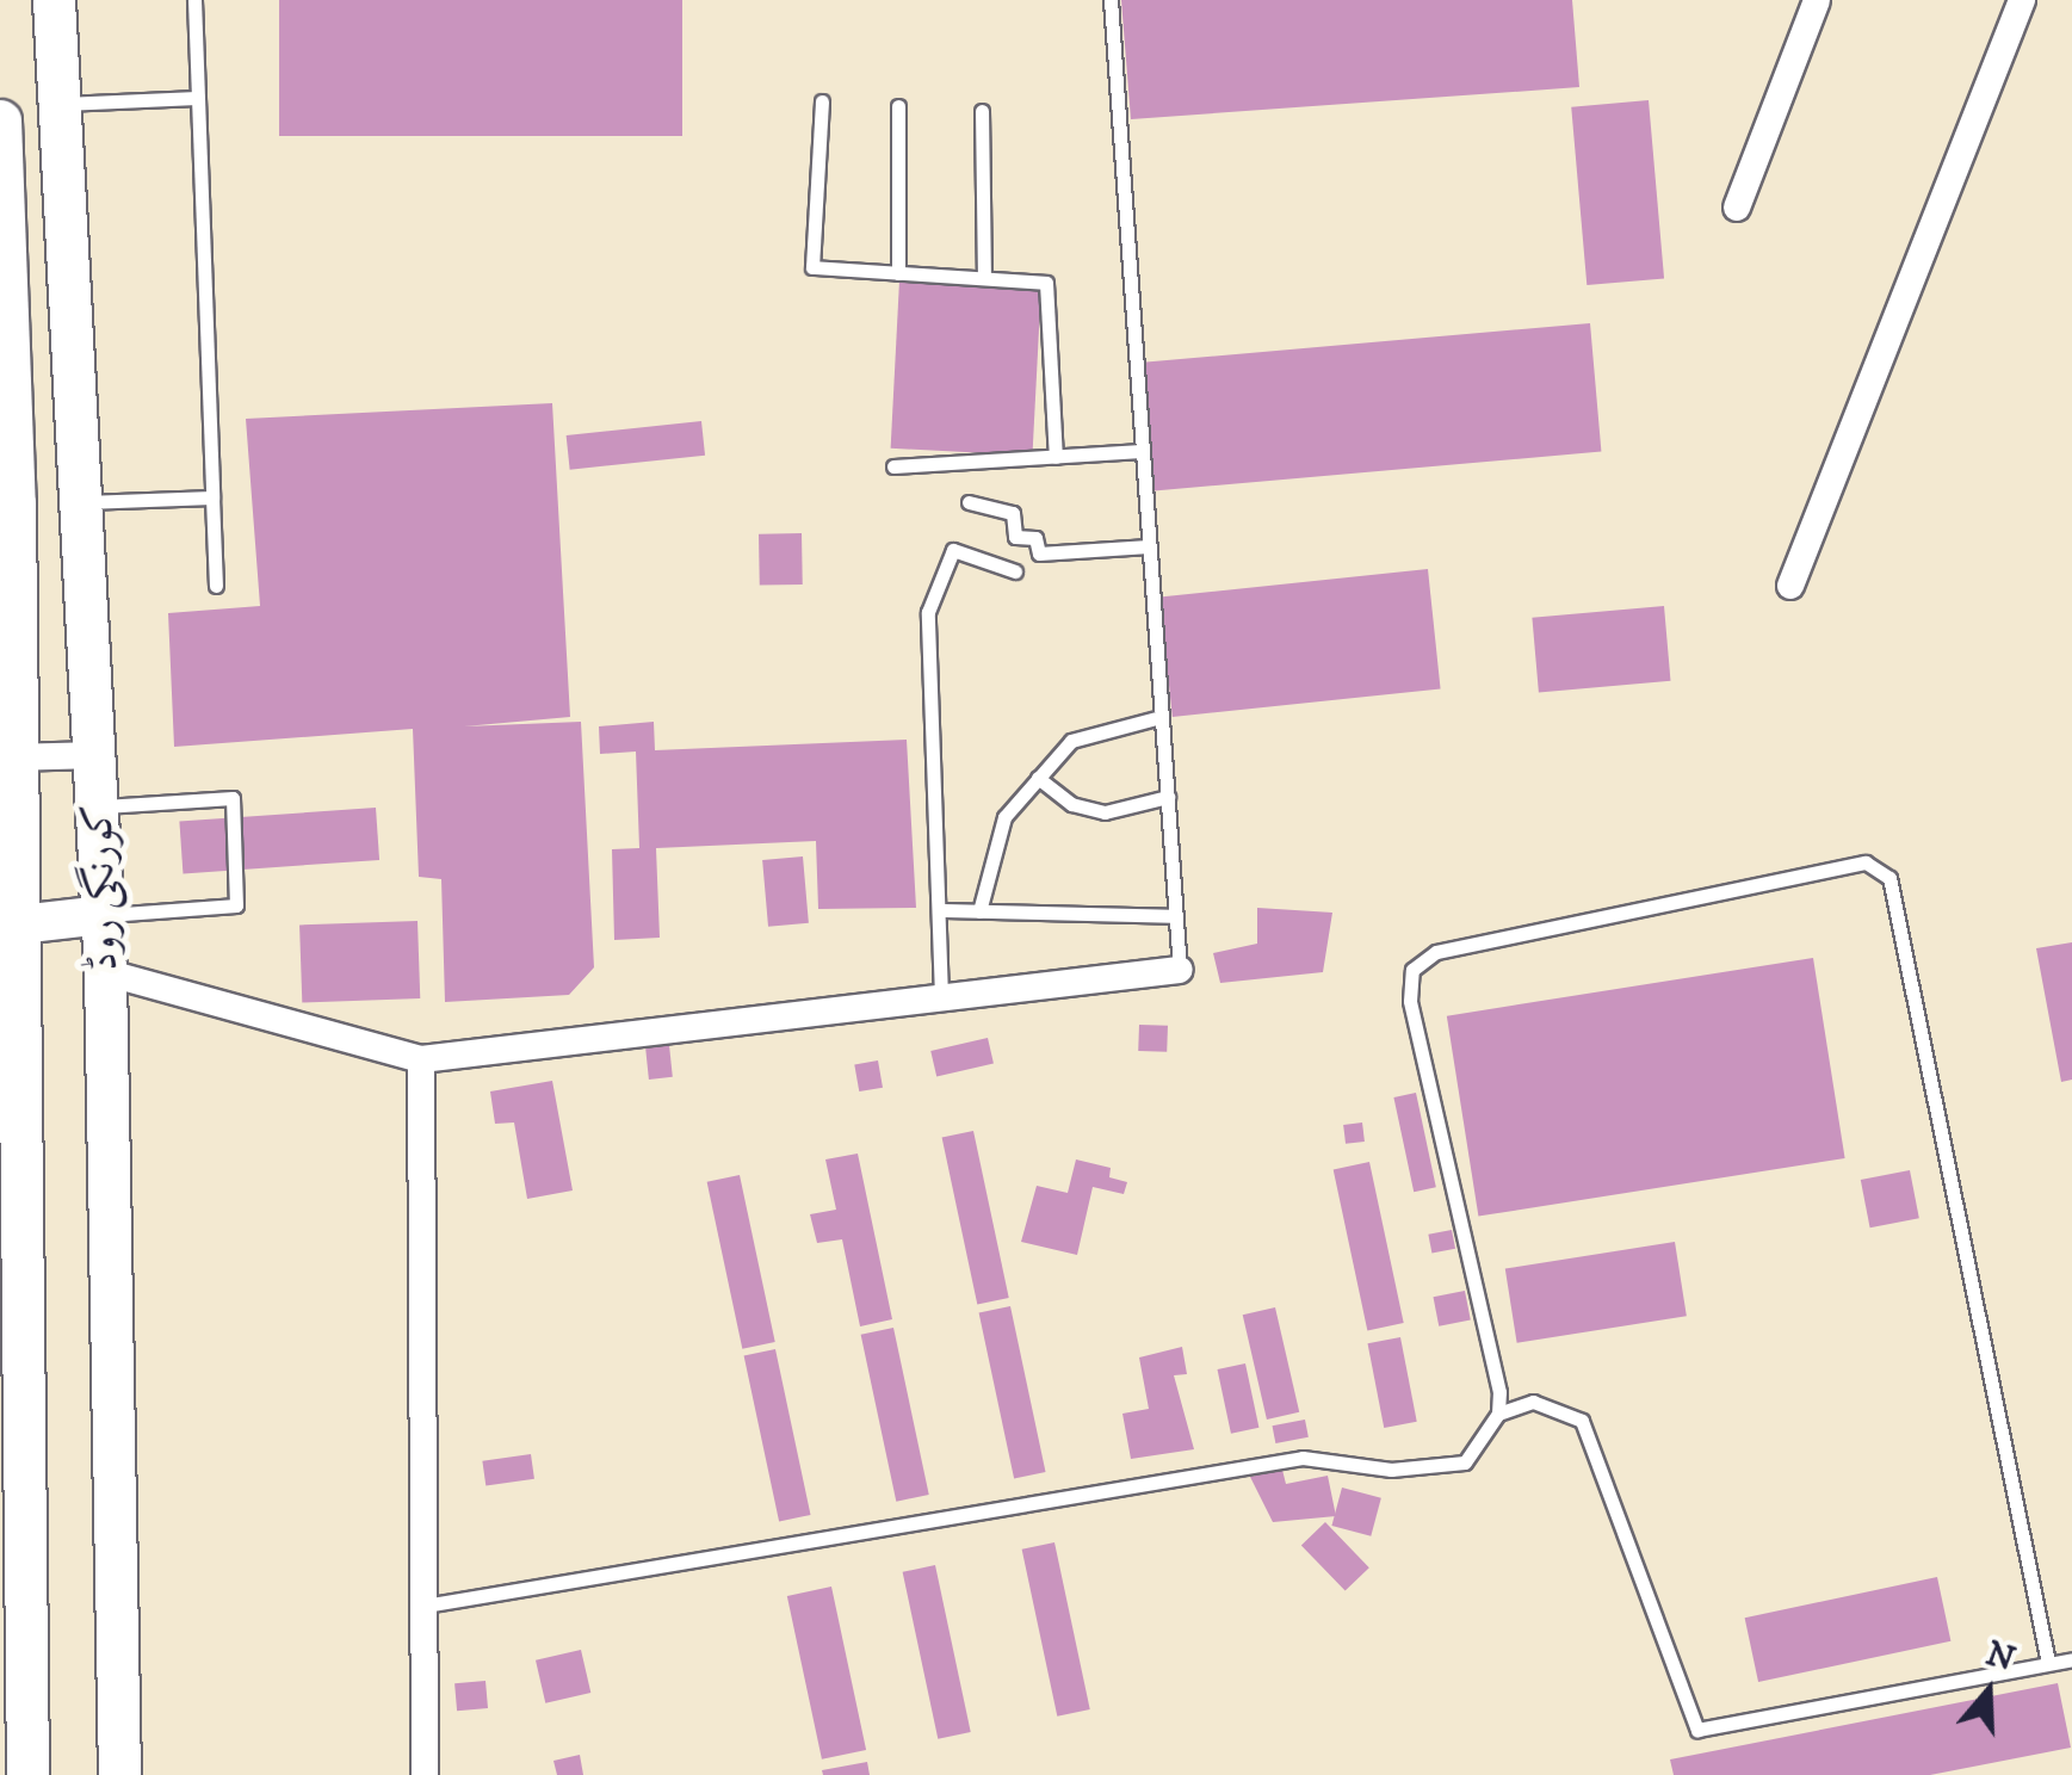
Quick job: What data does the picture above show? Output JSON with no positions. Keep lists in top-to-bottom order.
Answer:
{
  "streets": {
    "main road": ["کورنگی روڈ"]
  },
  "north": "top"
}
